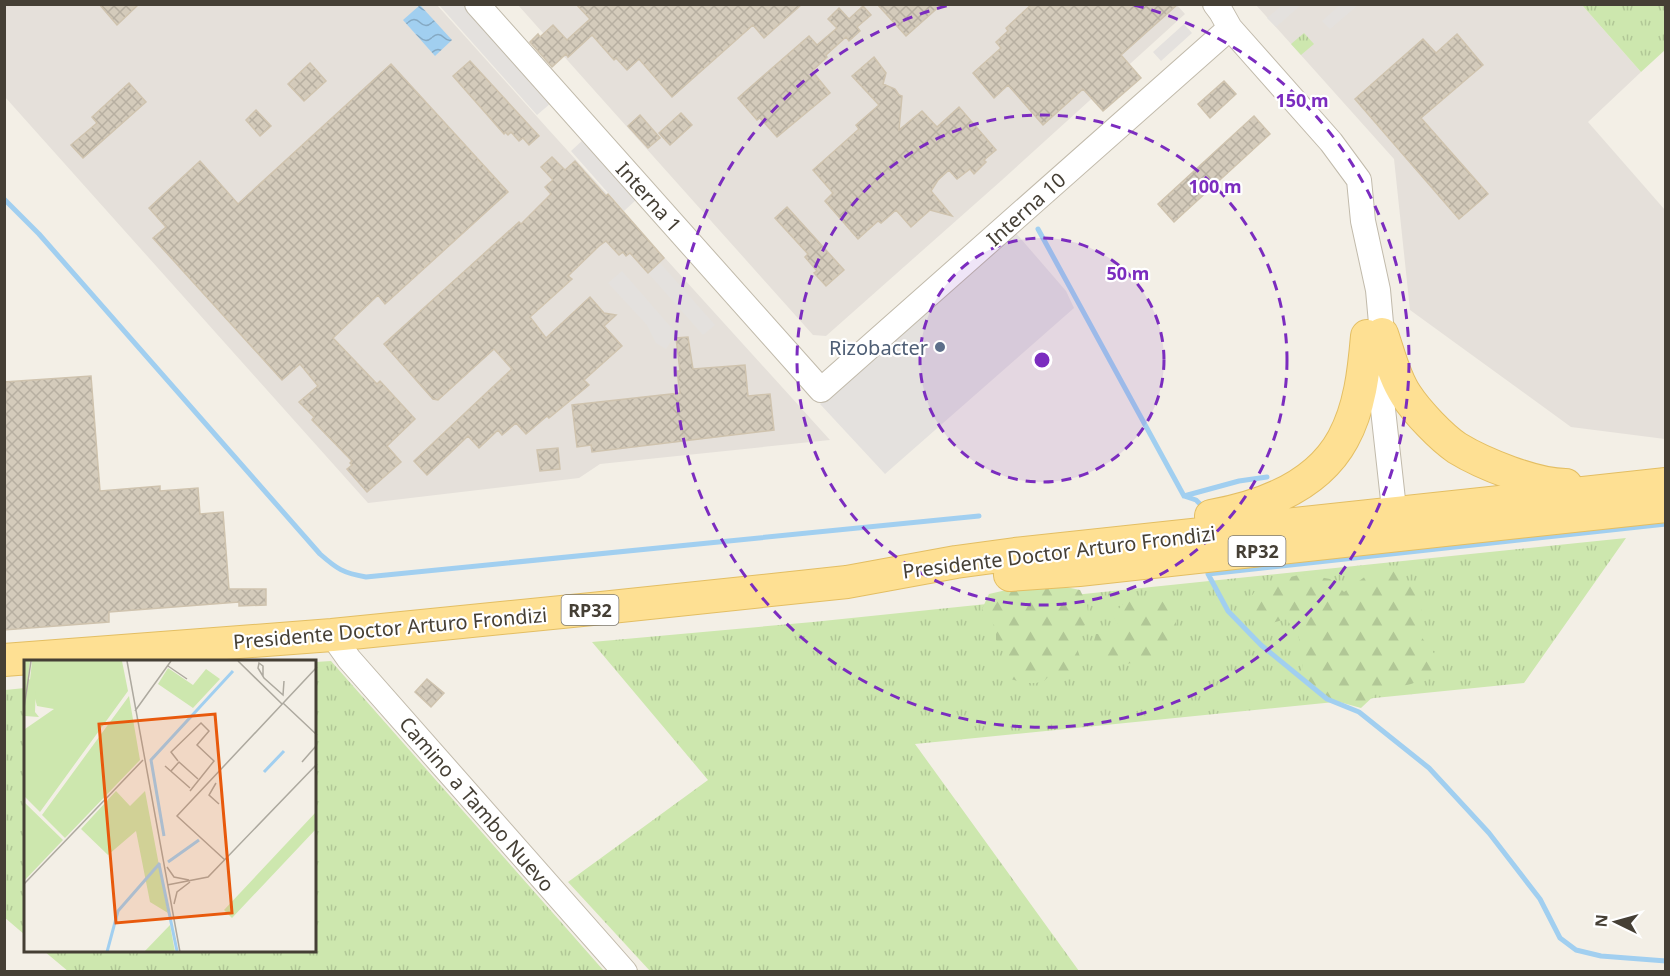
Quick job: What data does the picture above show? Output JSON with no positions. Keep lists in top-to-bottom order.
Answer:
{
  "streets": {
    "main road": ["RP32", "Presidente Doctor Arturo Frondizi"],
    "street": ["Interna 1", "Interna 10", "Camino a Tambo Nuevo"]
  },
  "crossings": [
    ["Interna 1", "Interna 10"],
    ["Presidente Doctor Arturo Frondizi", "Camino a Tambo Nuevo"]
  ],
  "places": ["Rizobacter"],
  "north": "left",
  "rings": ["150 m", "100 m", "50 m"]
}
